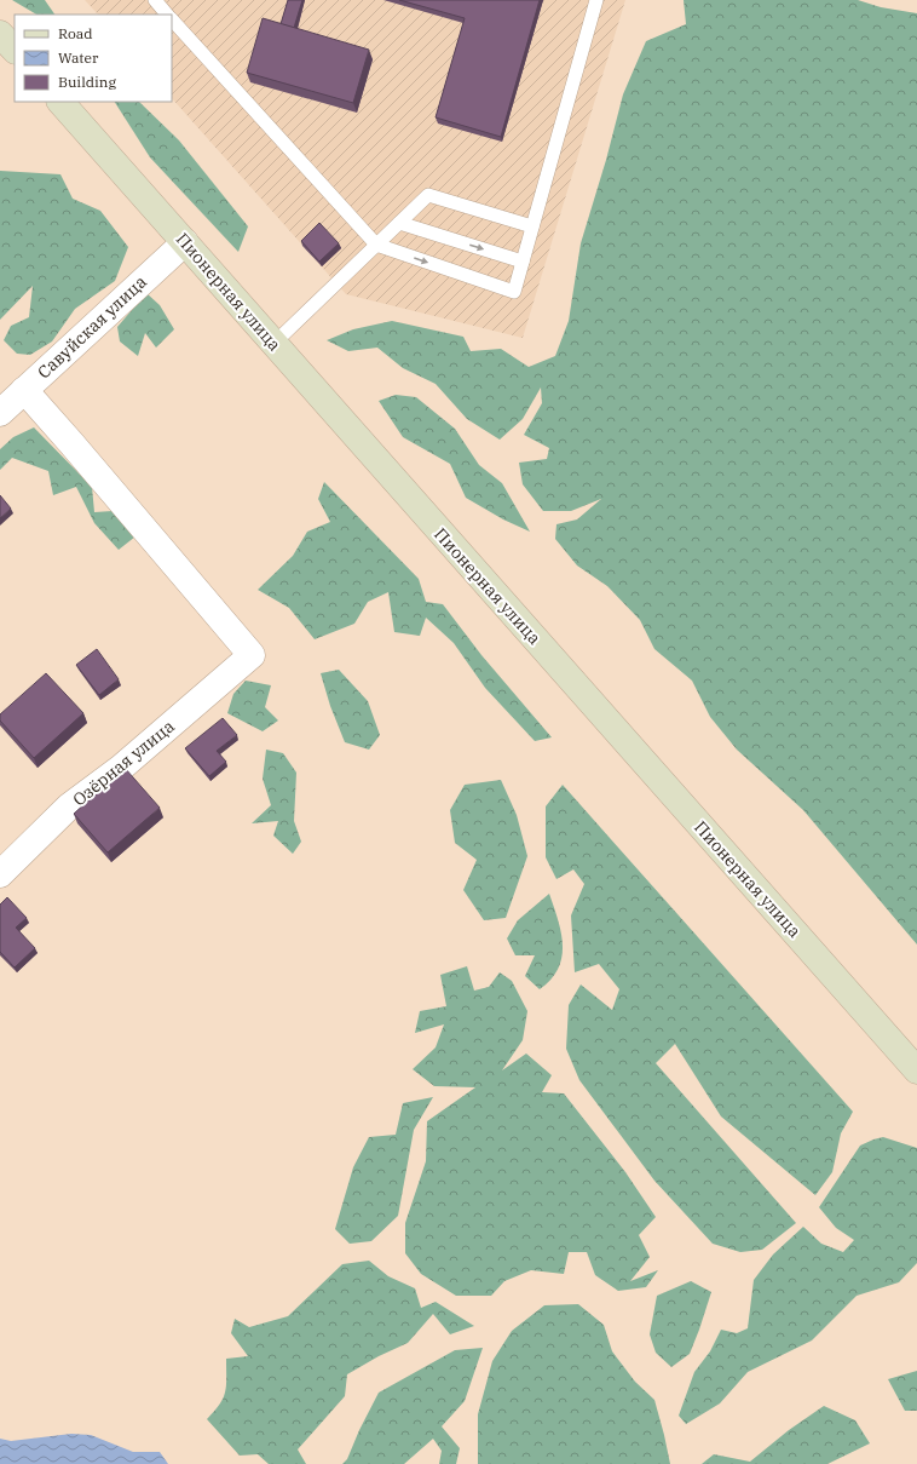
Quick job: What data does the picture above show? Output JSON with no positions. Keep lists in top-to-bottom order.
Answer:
{
  "streets": {
    "main road": ["Пионерная улица"],
    "street": ["Савуйская улица", "Озёрная улица"]
  },
  "crossings": [
    ["Пионерная улица", "Савуйская улица"],
    ["Савуйская улица", "Озёрная улица"]
  ],
  "legend": ["Road", "Water", "Building"]
}
